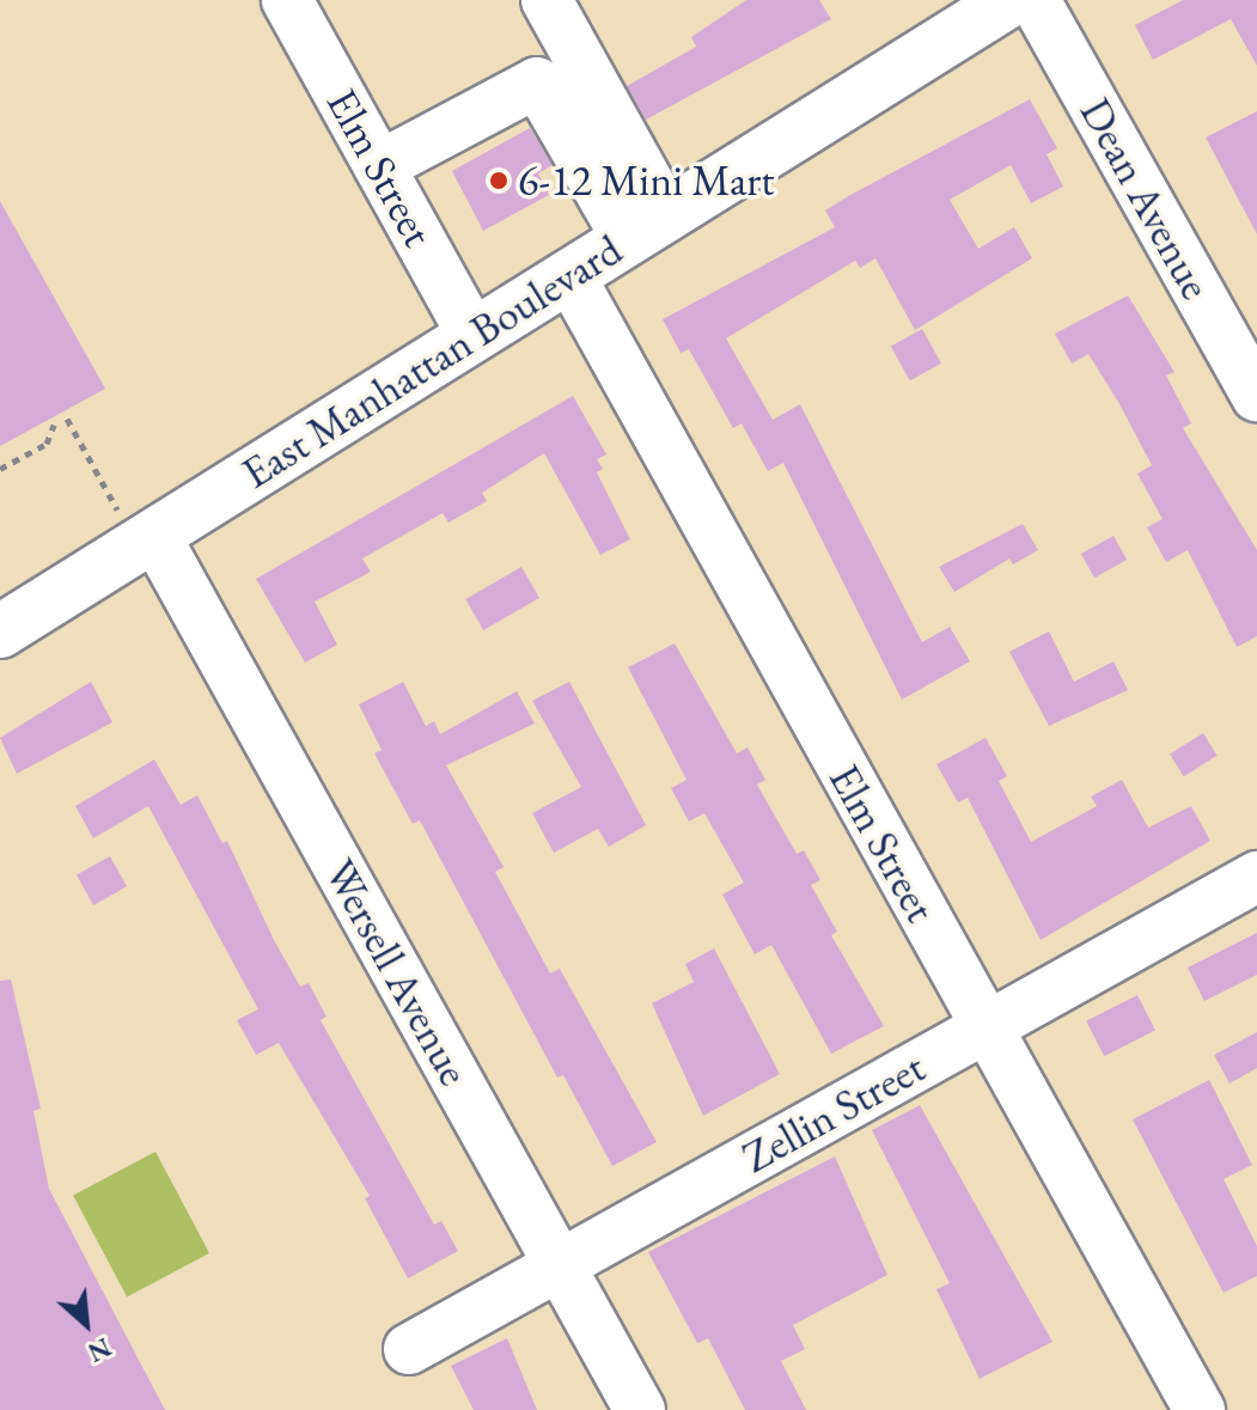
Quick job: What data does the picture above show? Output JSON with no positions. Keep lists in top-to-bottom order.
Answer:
{
  "streets": {
    "main road": ["East Manhattan Boulevard"],
    "street": [
      "Elm Street",
      "Dean Avenue",
      "Wersell Avenue",
      "Zellin Street"
    ]
  },
  "crossings": [
    ["Elm Street", "East Manhattan Boulevard"],
    ["Elm Street", "Zellin Street"],
    ["East Manhattan Boulevard", "Wersell Avenue"],
    ["Wersell Avenue", "Zellin Street"]
  ],
  "places": ["6-12 Mini Mart"],
  "north": "bottom right"
}
